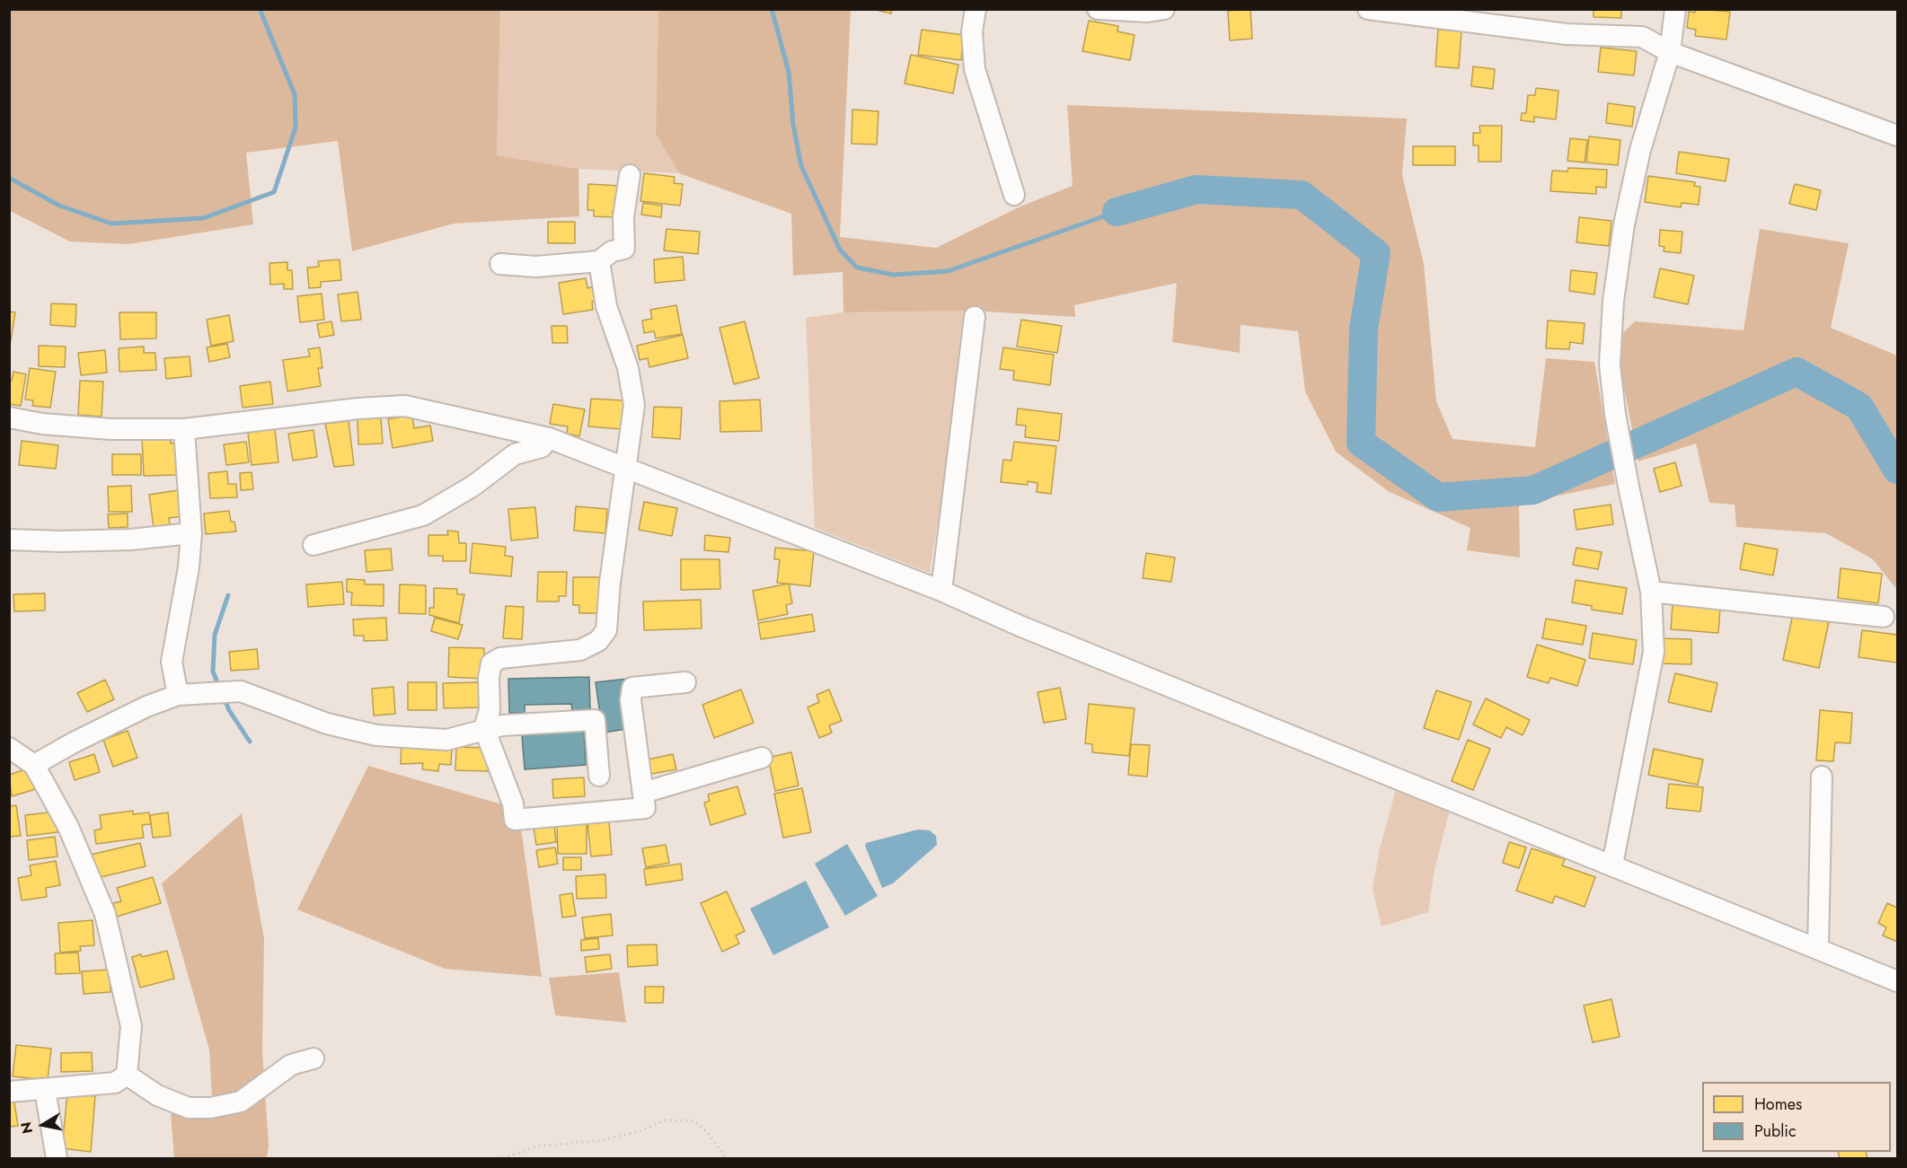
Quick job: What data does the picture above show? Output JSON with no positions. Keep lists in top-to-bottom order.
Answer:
{
  "legend": ["Homes", "Public"],
  "north": "left"
}
